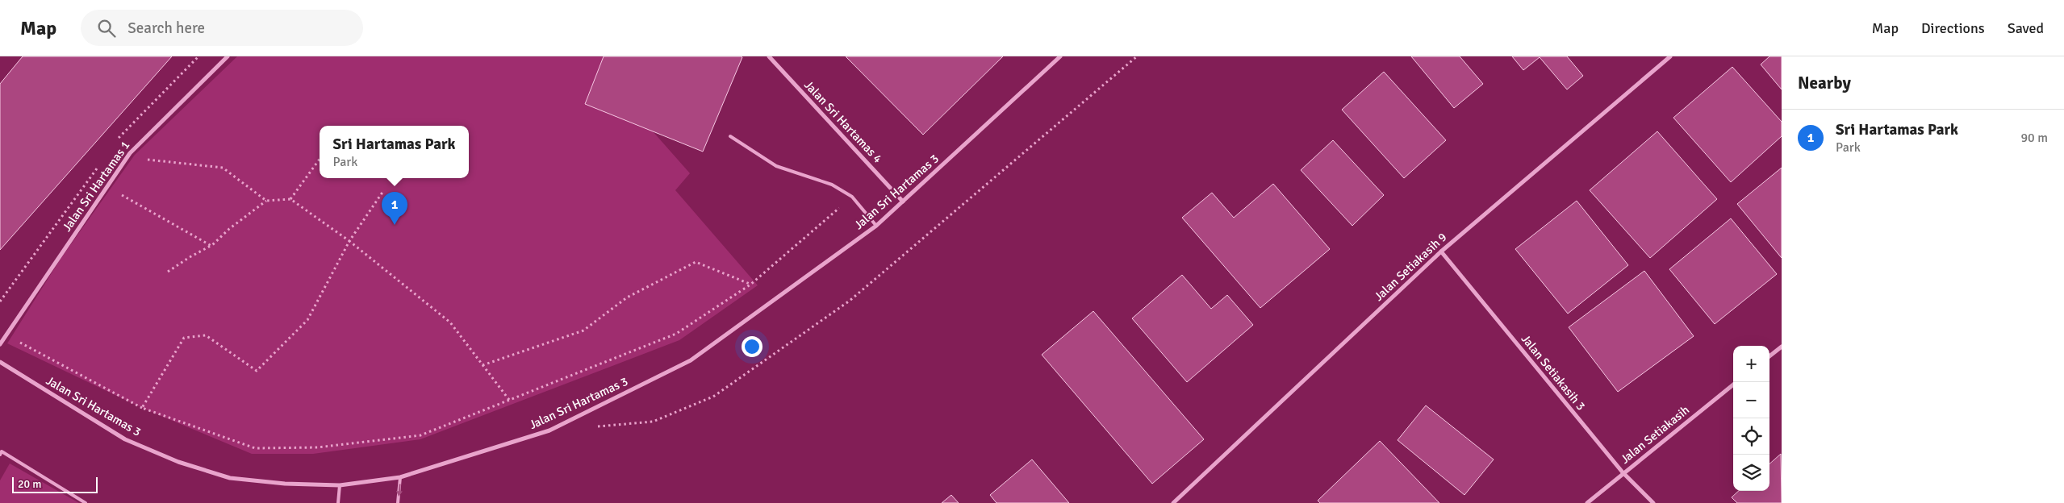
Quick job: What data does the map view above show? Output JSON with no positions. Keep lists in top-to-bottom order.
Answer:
{
  "streets": {
    "street": [
      "Jalan Sri Hartamas 4",
      "Jalan Sri Hartamas 1",
      "Jalan Sri Hartamas 3",
      "Jalan Setiakasih 9",
      "Jalan Setiakasih 3",
      "Jalan Setiakasih"
    ]
  },
  "crossings": [
    ["Jalan Sri Hartamas 4", "Jalan Sri Hartamas 3"],
    ["Jalan Setiakasih 9", "Jalan Setiakasih 3"],
    ["Jalan Setiakasih 3", "Jalan Setiakasih"]
  ],
  "scale_bar": "20 m",
  "page": {
    "header": "Map",
    "search": "Search here",
    "nav": ["Map", "Directions", "Saved"],
    "heading": "Nearby",
    "list": [
      {
        "mark": "1",
        "name": "Sri Hartamas Park",
        "note": "Park",
        "value": "90 m"
      }
    ],
    "popup": ["Sri Hartamas Park", "Park"],
    "pins": "1",
    "map_buttons": ["+", "−"],
    "scale": "20 m"
  }
}
